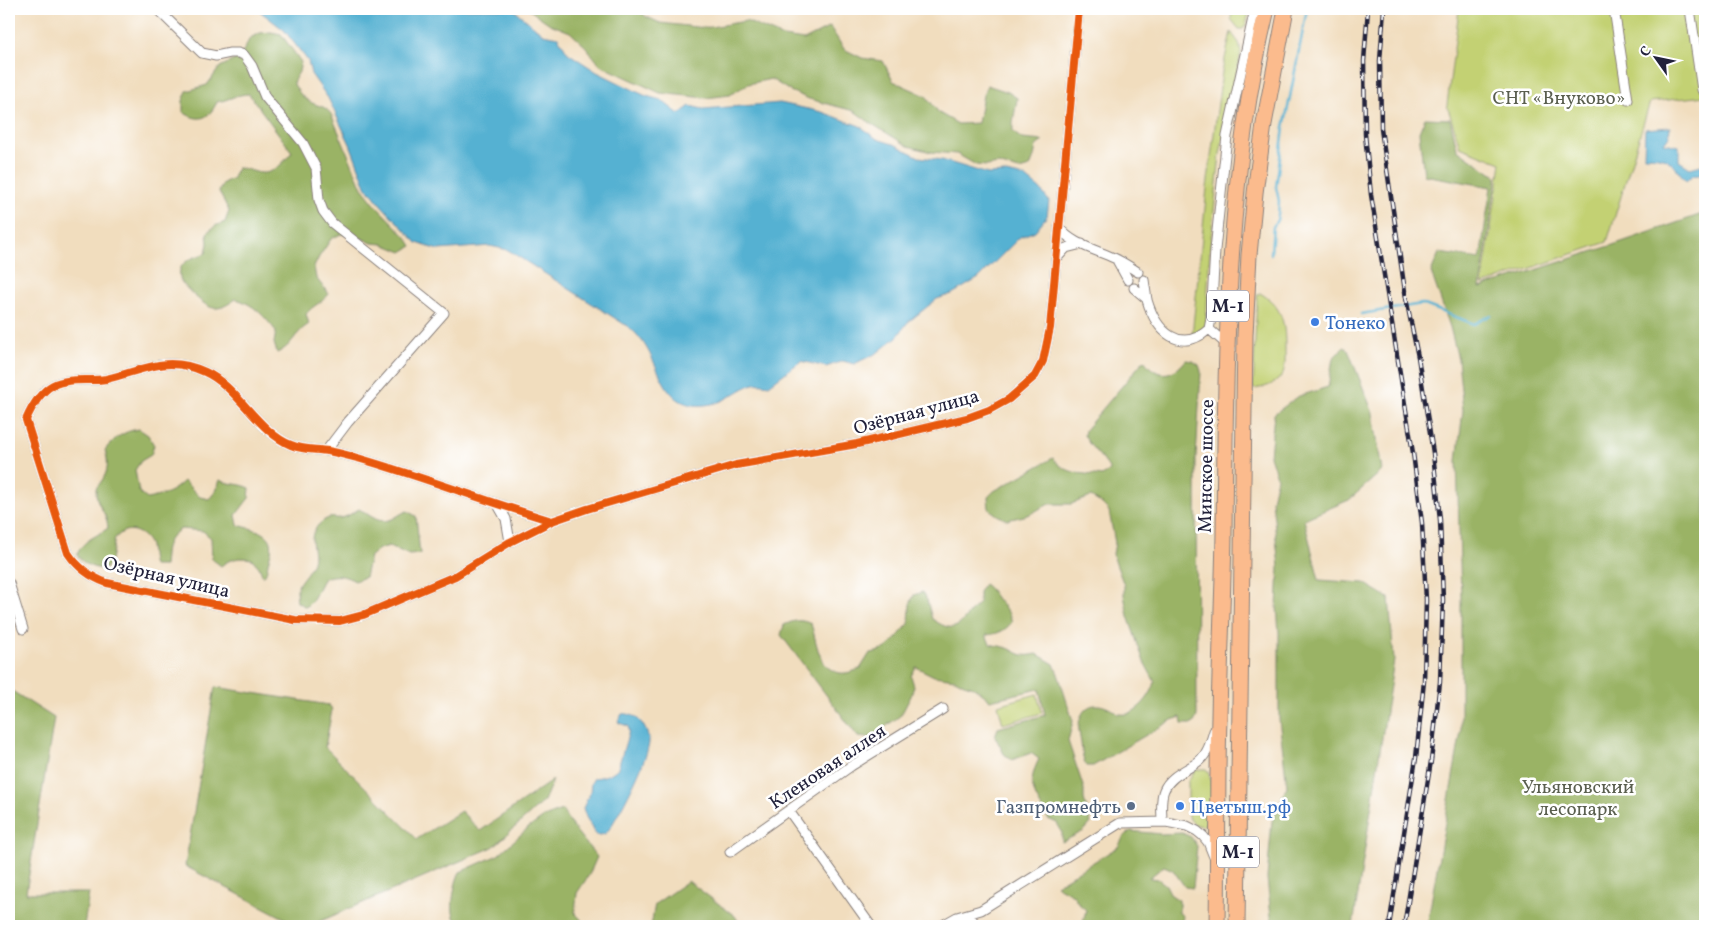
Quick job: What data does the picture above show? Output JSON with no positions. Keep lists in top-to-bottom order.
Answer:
{
  "streets": {
    "highway": ["М-1", "Минское шоссе"],
    "street": ["Озёрная улица", "Кленовая аллея"]
  },
  "parks": ["СНТ «Внуково»", "Ульяновский лесопарк"],
  "places": ["Тонеко", "Газпромнефть", "Цветыш.рф"],
  "north": "top left"
}
